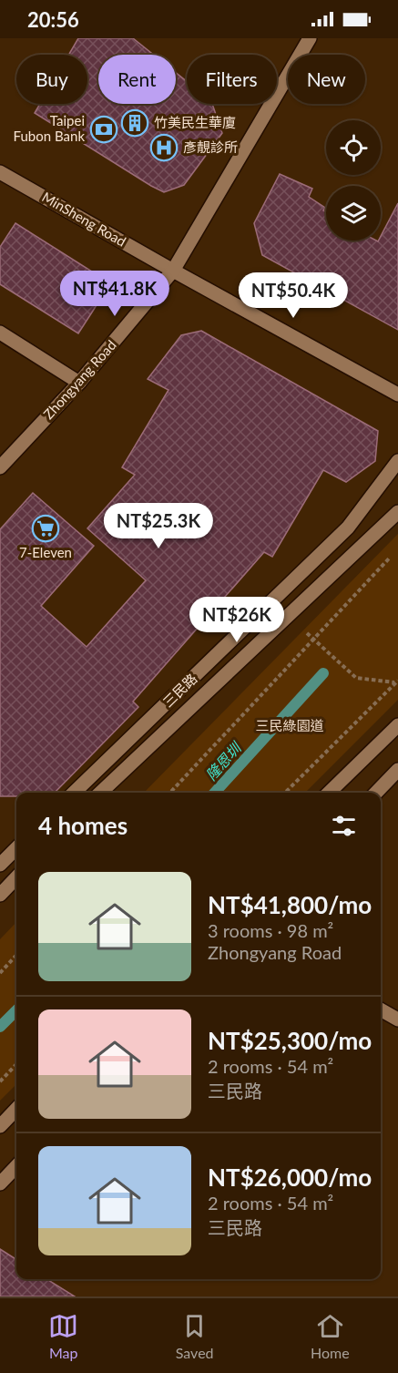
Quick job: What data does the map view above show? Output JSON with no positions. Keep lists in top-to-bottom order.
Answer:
{
  "streets": {
    "street": ["MinSheng Road", "Zhongyang Road", "三民路"]
  },
  "crossings": [
    ["MinSheng Road", "Zhongyang Road"]
  ],
  "water": ["隆恩圳"],
  "parks": ["三民綠園道"],
  "places": {
    "building": ["竹美民生華廈"],
    "bank": ["Taipei Fubon Bank"],
    "hospital": ["彥靚診所"],
    "supermarket": ["7-Eleven"]
  },
  "page": {
    "status": "20:56",
    "chip": [
      "Buy",
      "Rent",
      "Filters",
      "New"
    ],
    "price": [
      "NT$41.8K",
      "NT$50.4K",
      "NT$25.3K",
      "NT$26K"
    ],
    "heading": "4 homes",
    "list": [
      {
        "name": "NT$41,800/mo",
        "note": "3 rooms · 98 m² · Zhongyang Road"
      },
      {
        "name": "NT$25,300/mo",
        "note": "2 rooms · 54 m² · 三民路"
      },
      {
        "name": "NT$26,000/mo",
        "note": "2 rooms · 54 m² · 三民路"
      }
    ],
    "tabs": ["Map", "Saved", "Home"]
  }
}
